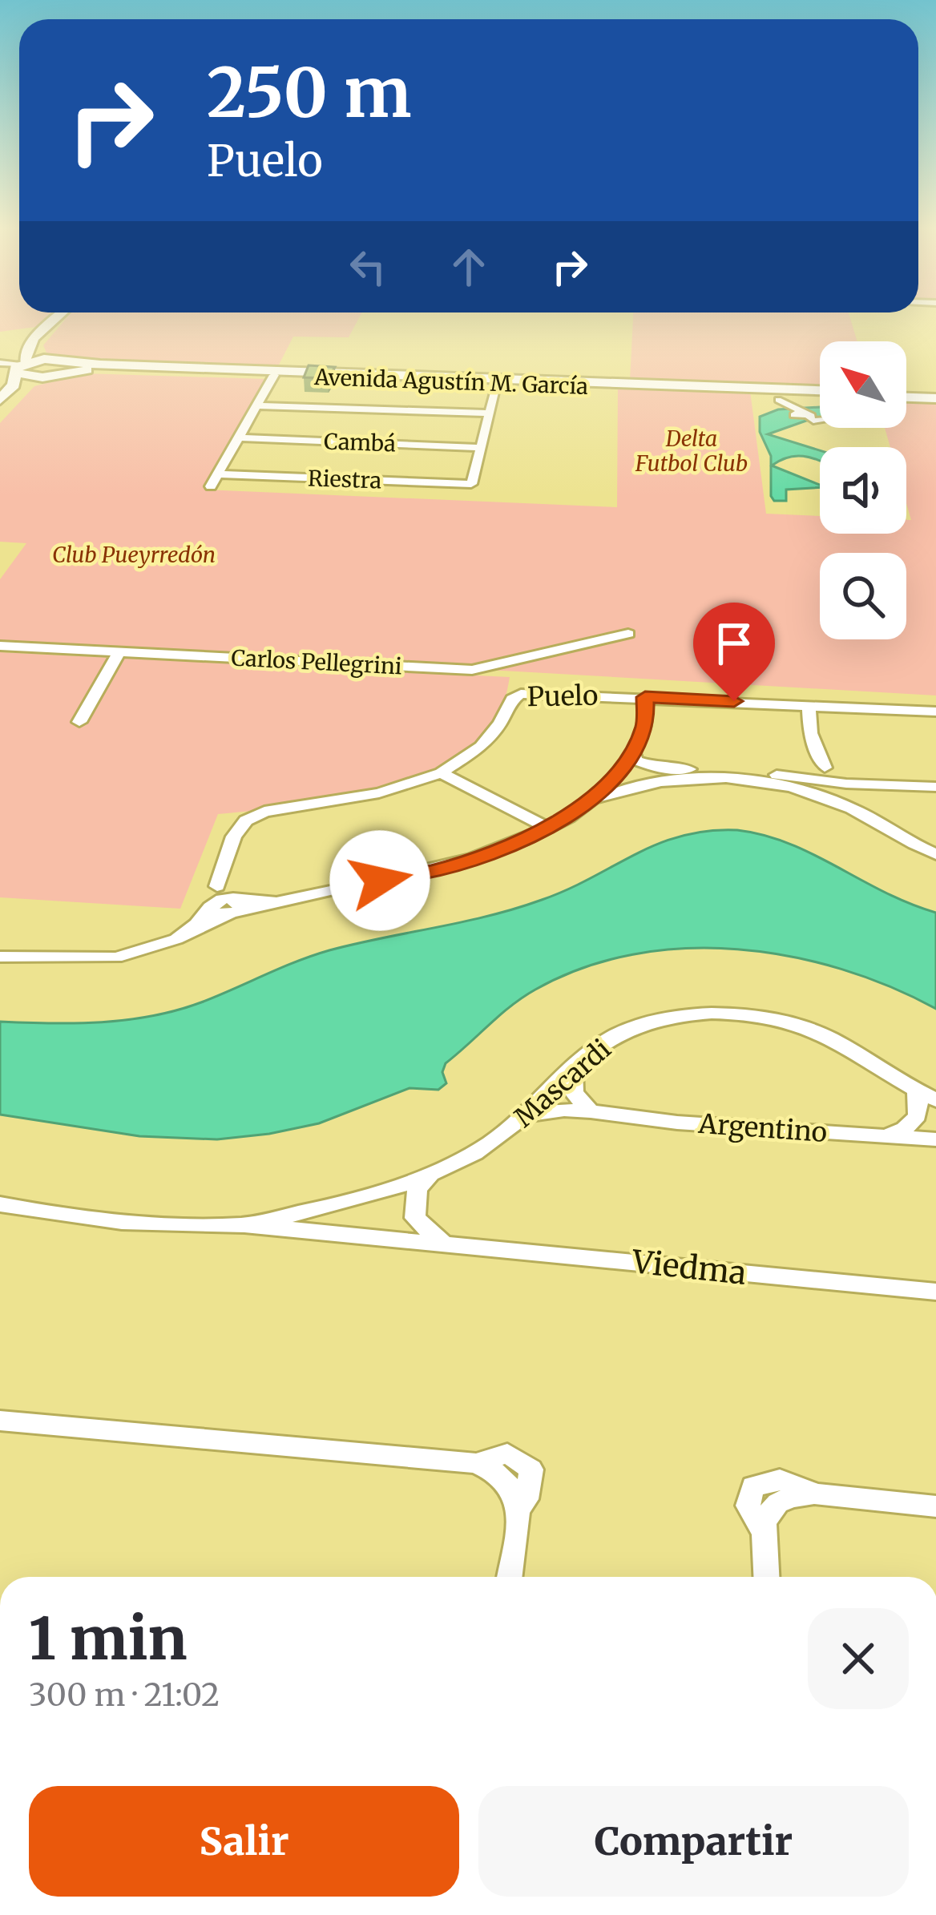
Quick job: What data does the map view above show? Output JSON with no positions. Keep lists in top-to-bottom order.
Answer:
{
  "streets": {
    "main road": ["Avenida Agustín M. García"],
    "street": [
      "Cambá",
      "Riestra",
      "Carlos Pellegrini",
      "Puelo",
      "Mascardi",
      "Argentino",
      "Viedma"
    ]
  },
  "crossings": [
    ["Cambá", "Riestra"],
    ["Mascardi", "Argentino"],
    ["Mascardi", "Viedma"]
  ],
  "parks": ["Delta Futbol Club", "Club Pueyrredón"],
  "north": "top left",
  "page": {
    "turn": ["250 m", "Puelo"],
    "heading": ["1 min", "300 m · 21:02"],
    "buttons": ["Salir", "Compartir"]
  }
}
